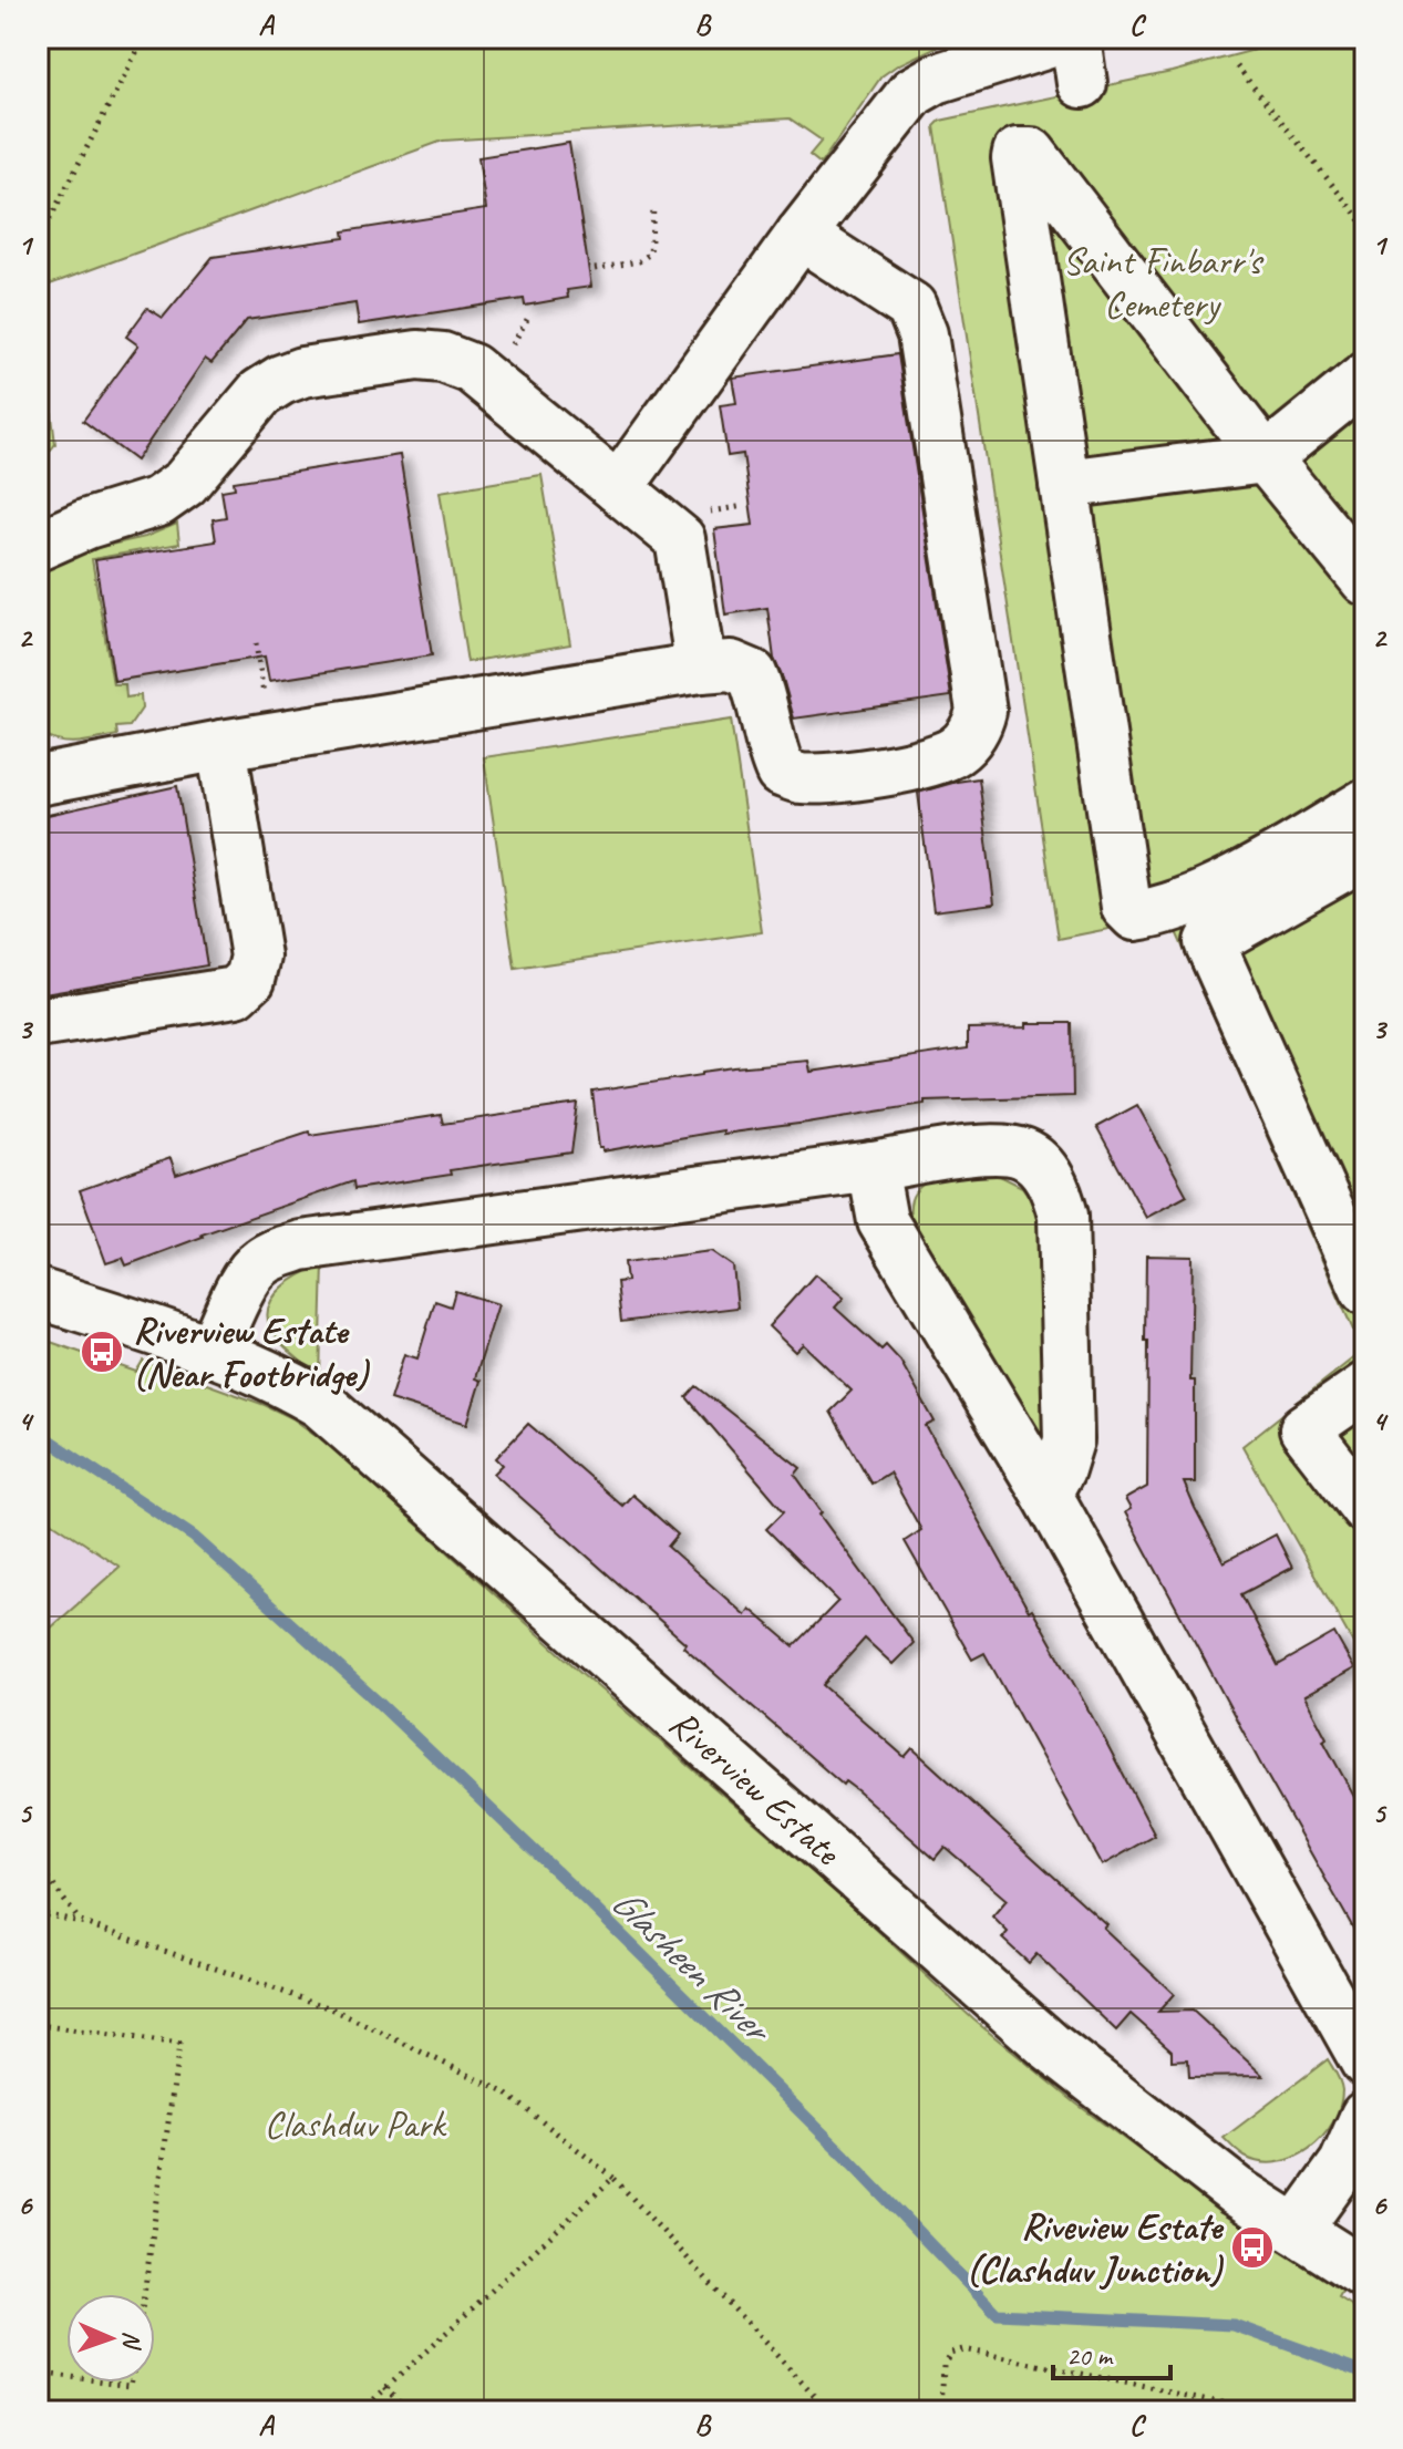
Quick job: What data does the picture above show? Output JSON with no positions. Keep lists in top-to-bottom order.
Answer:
{
  "streets": {
    "street": ["Riverview Estate"]
  },
  "water": ["Glasheen River"],
  "parks": ["Saint Finbarr's Cemetery", "Clashduv Park"],
  "places": {
    "bus stop": ["Riverview Estate (Near Footbridge)", "Riveview Estate (Clashduv Junction)"]
  },
  "scale_bar": "20 m",
  "north": "right",
  "grid": {
    "columns": ["A", "B", "C"],
    "rows": [
      "1",
      "2",
      "3",
      "4",
      "5",
      "6"
    ]
  }
}
